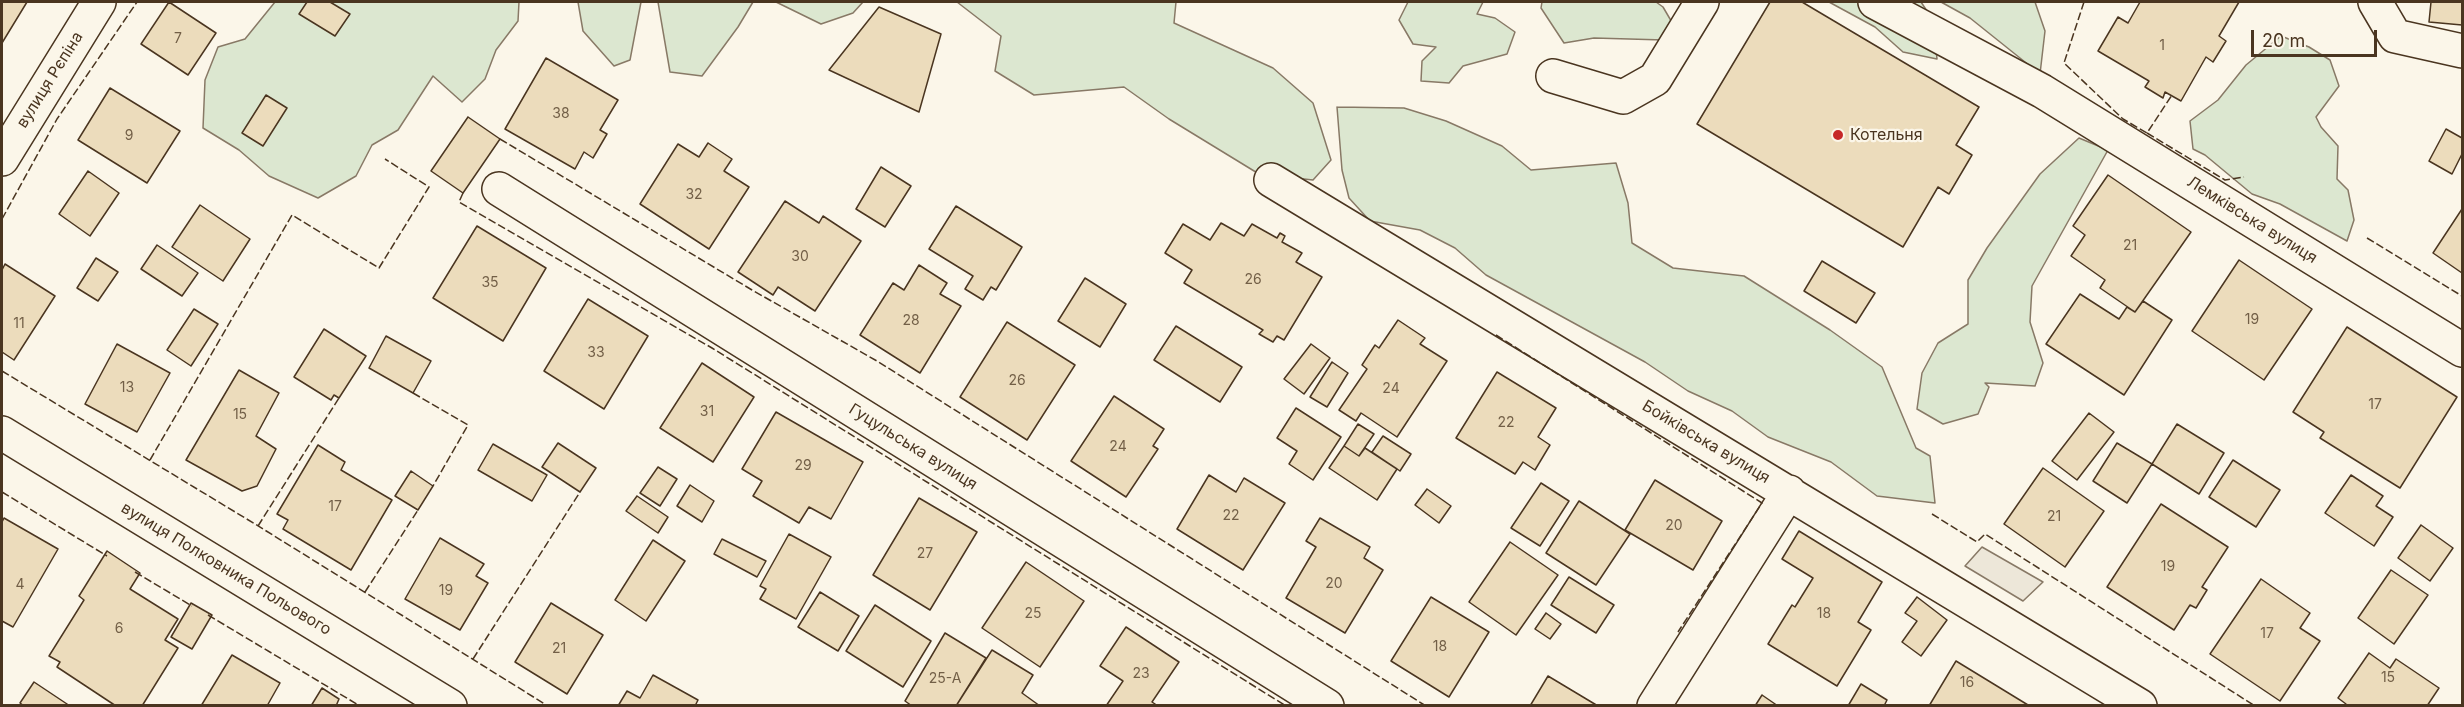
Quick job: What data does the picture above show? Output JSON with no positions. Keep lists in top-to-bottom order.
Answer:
{
  "streets": {
    "street": [
      "вулиця Рєпіна",
      "Лемківська вулиця",
      "Бойківська вулиця",
      "Гуцульська вулиця",
      "вулиця Полковника Польового"
    ]
  },
  "places": ["Котельня"],
  "house_numbers": [
    "7",
    "1",
    "38",
    "9",
    "32",
    "21",
    "30",
    "26",
    "35",
    "19",
    "28",
    "11",
    "33",
    "26",
    "13",
    "24",
    "17",
    "31",
    "15",
    "22",
    "24",
    "29",
    "17",
    "22",
    "21",
    "20",
    "27",
    "19",
    "20",
    "4",
    "19",
    "25",
    "18",
    "6",
    "17",
    "18",
    "21",
    "23",
    "15",
    "25-А",
    "16"
  ],
  "scale_bar": "20 m"
}
